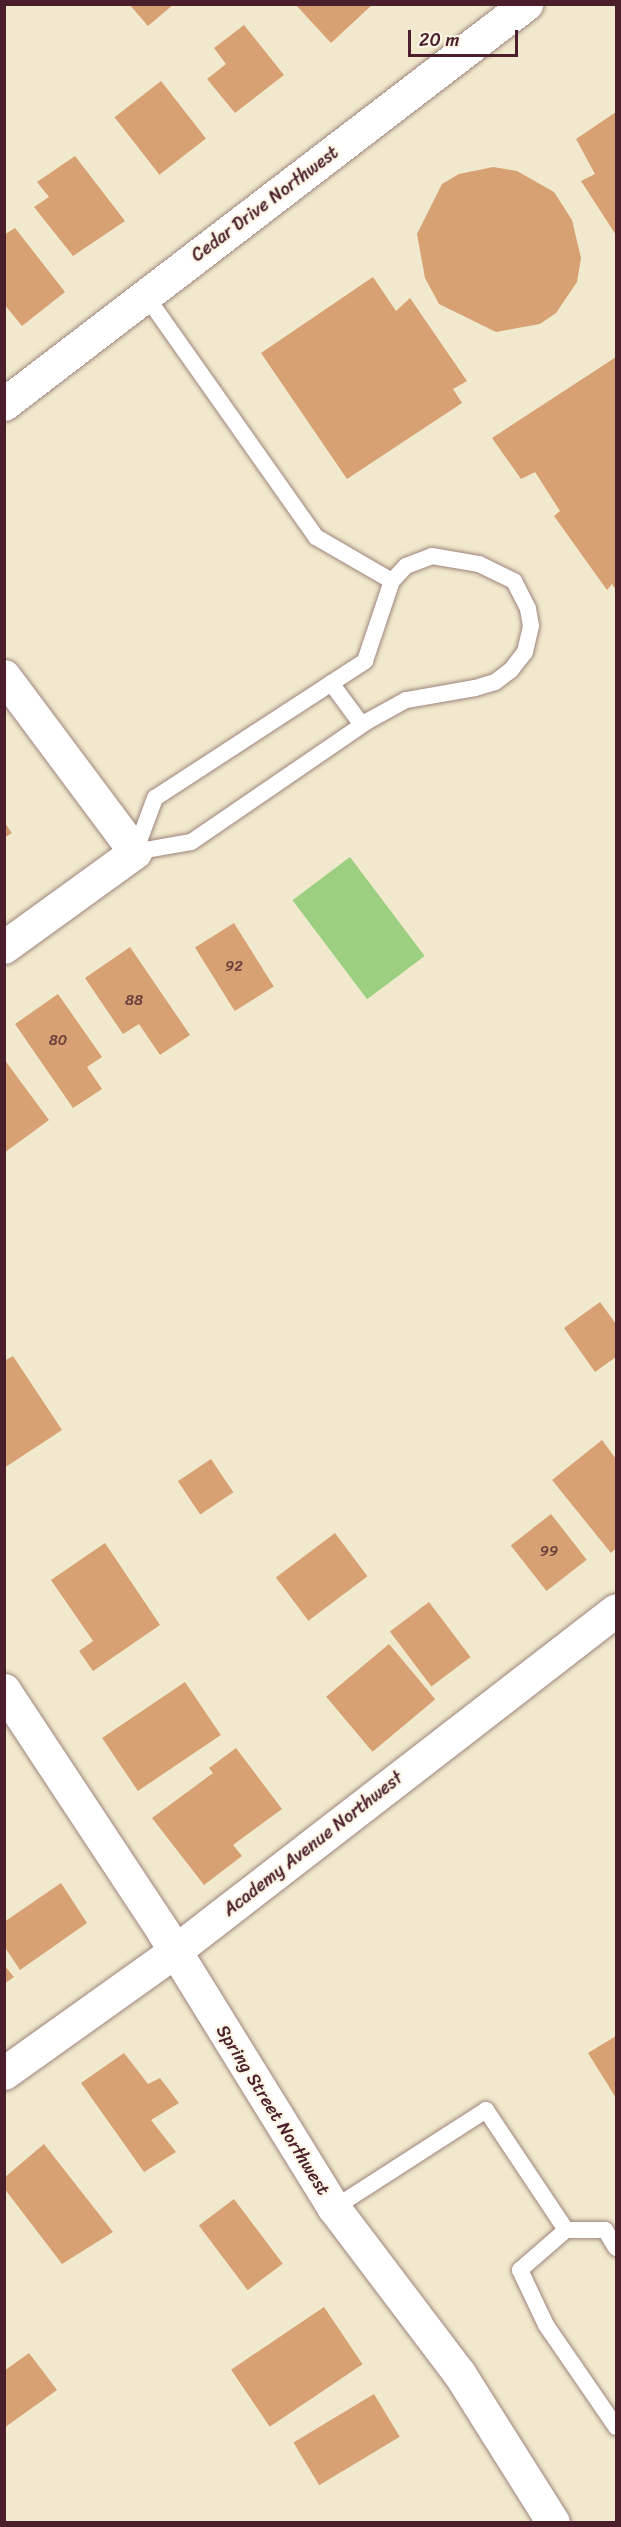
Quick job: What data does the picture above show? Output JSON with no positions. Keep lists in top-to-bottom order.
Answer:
{
  "streets": {
    "street": ["Cedar Drive Northwest", "Academy Avenue Northwest", "Spring Street Northwest"]
  },
  "crossings": [
    ["Academy Avenue Northwest", "Spring Street Northwest"]
  ],
  "house_numbers": [
    "92",
    "88",
    "80",
    "99"
  ],
  "scale_bar": "20 m"
}
